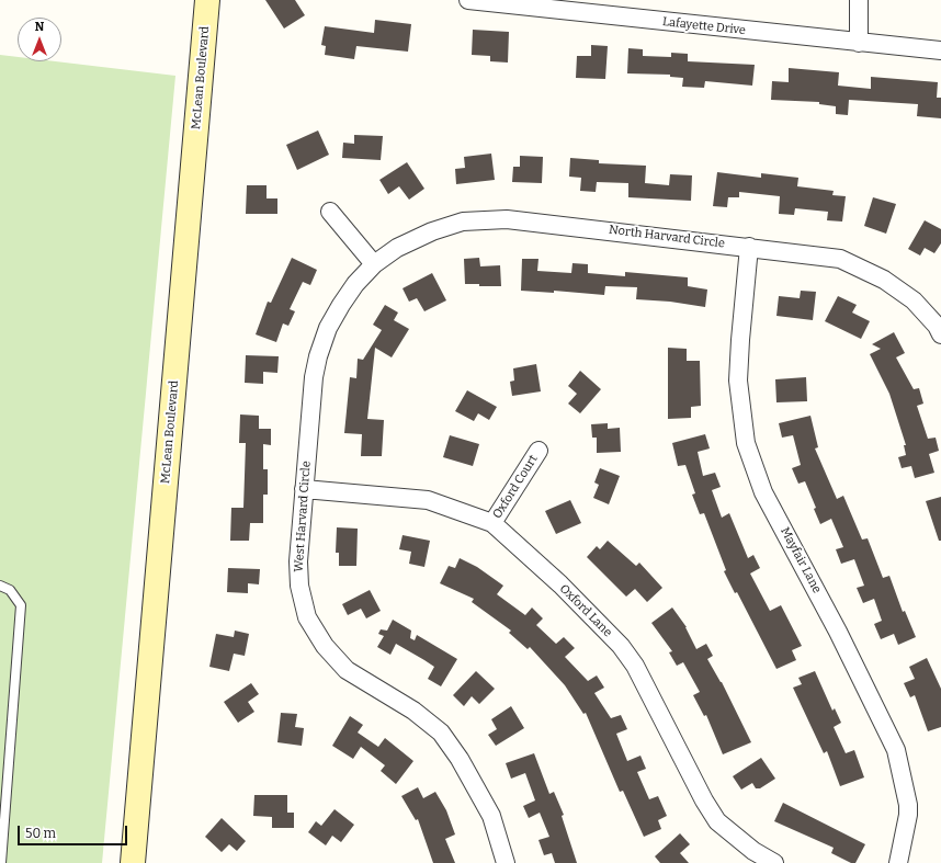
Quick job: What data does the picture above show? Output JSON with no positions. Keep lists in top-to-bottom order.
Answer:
{
  "streets": {
    "main road": ["McLean Boulevard"],
    "street": [
      "Lafayette Drive",
      "North Harvard Circle",
      "Oxford Court",
      "West Harvard Circle",
      "Mayfair Lane",
      "Oxford Lane"
    ]
  },
  "crossings": [
    ["North Harvard Circle", "West Harvard Circle"],
    ["North Harvard Circle", "Mayfair Lane"],
    ["Oxford Court", "Oxford Lane"],
    ["West Harvard Circle", "Oxford Lane"]
  ],
  "scale_bar": "50 m",
  "north": "top"
}
